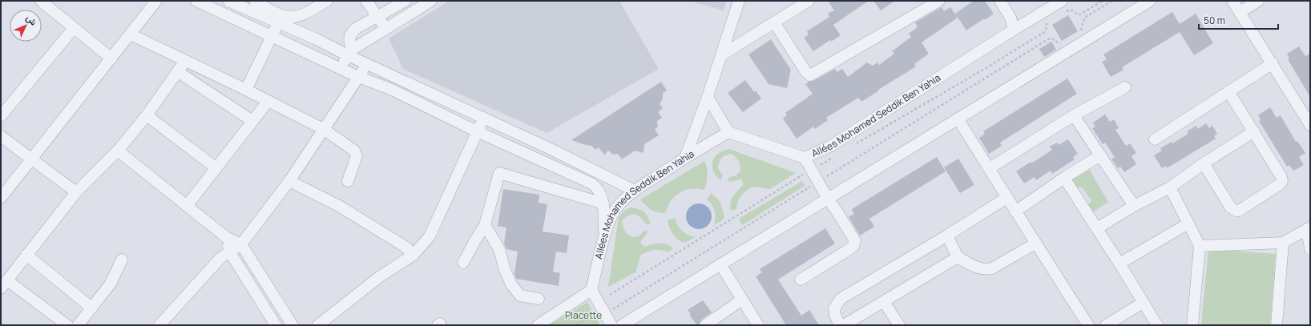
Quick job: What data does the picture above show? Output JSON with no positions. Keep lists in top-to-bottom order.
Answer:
{
  "streets": {
    "street": ["Allées Mohamed Seddik Ben Yahia"]
  },
  "parks": ["Placette"],
  "scale_bar": "50 m",
  "north": "top right"
}
